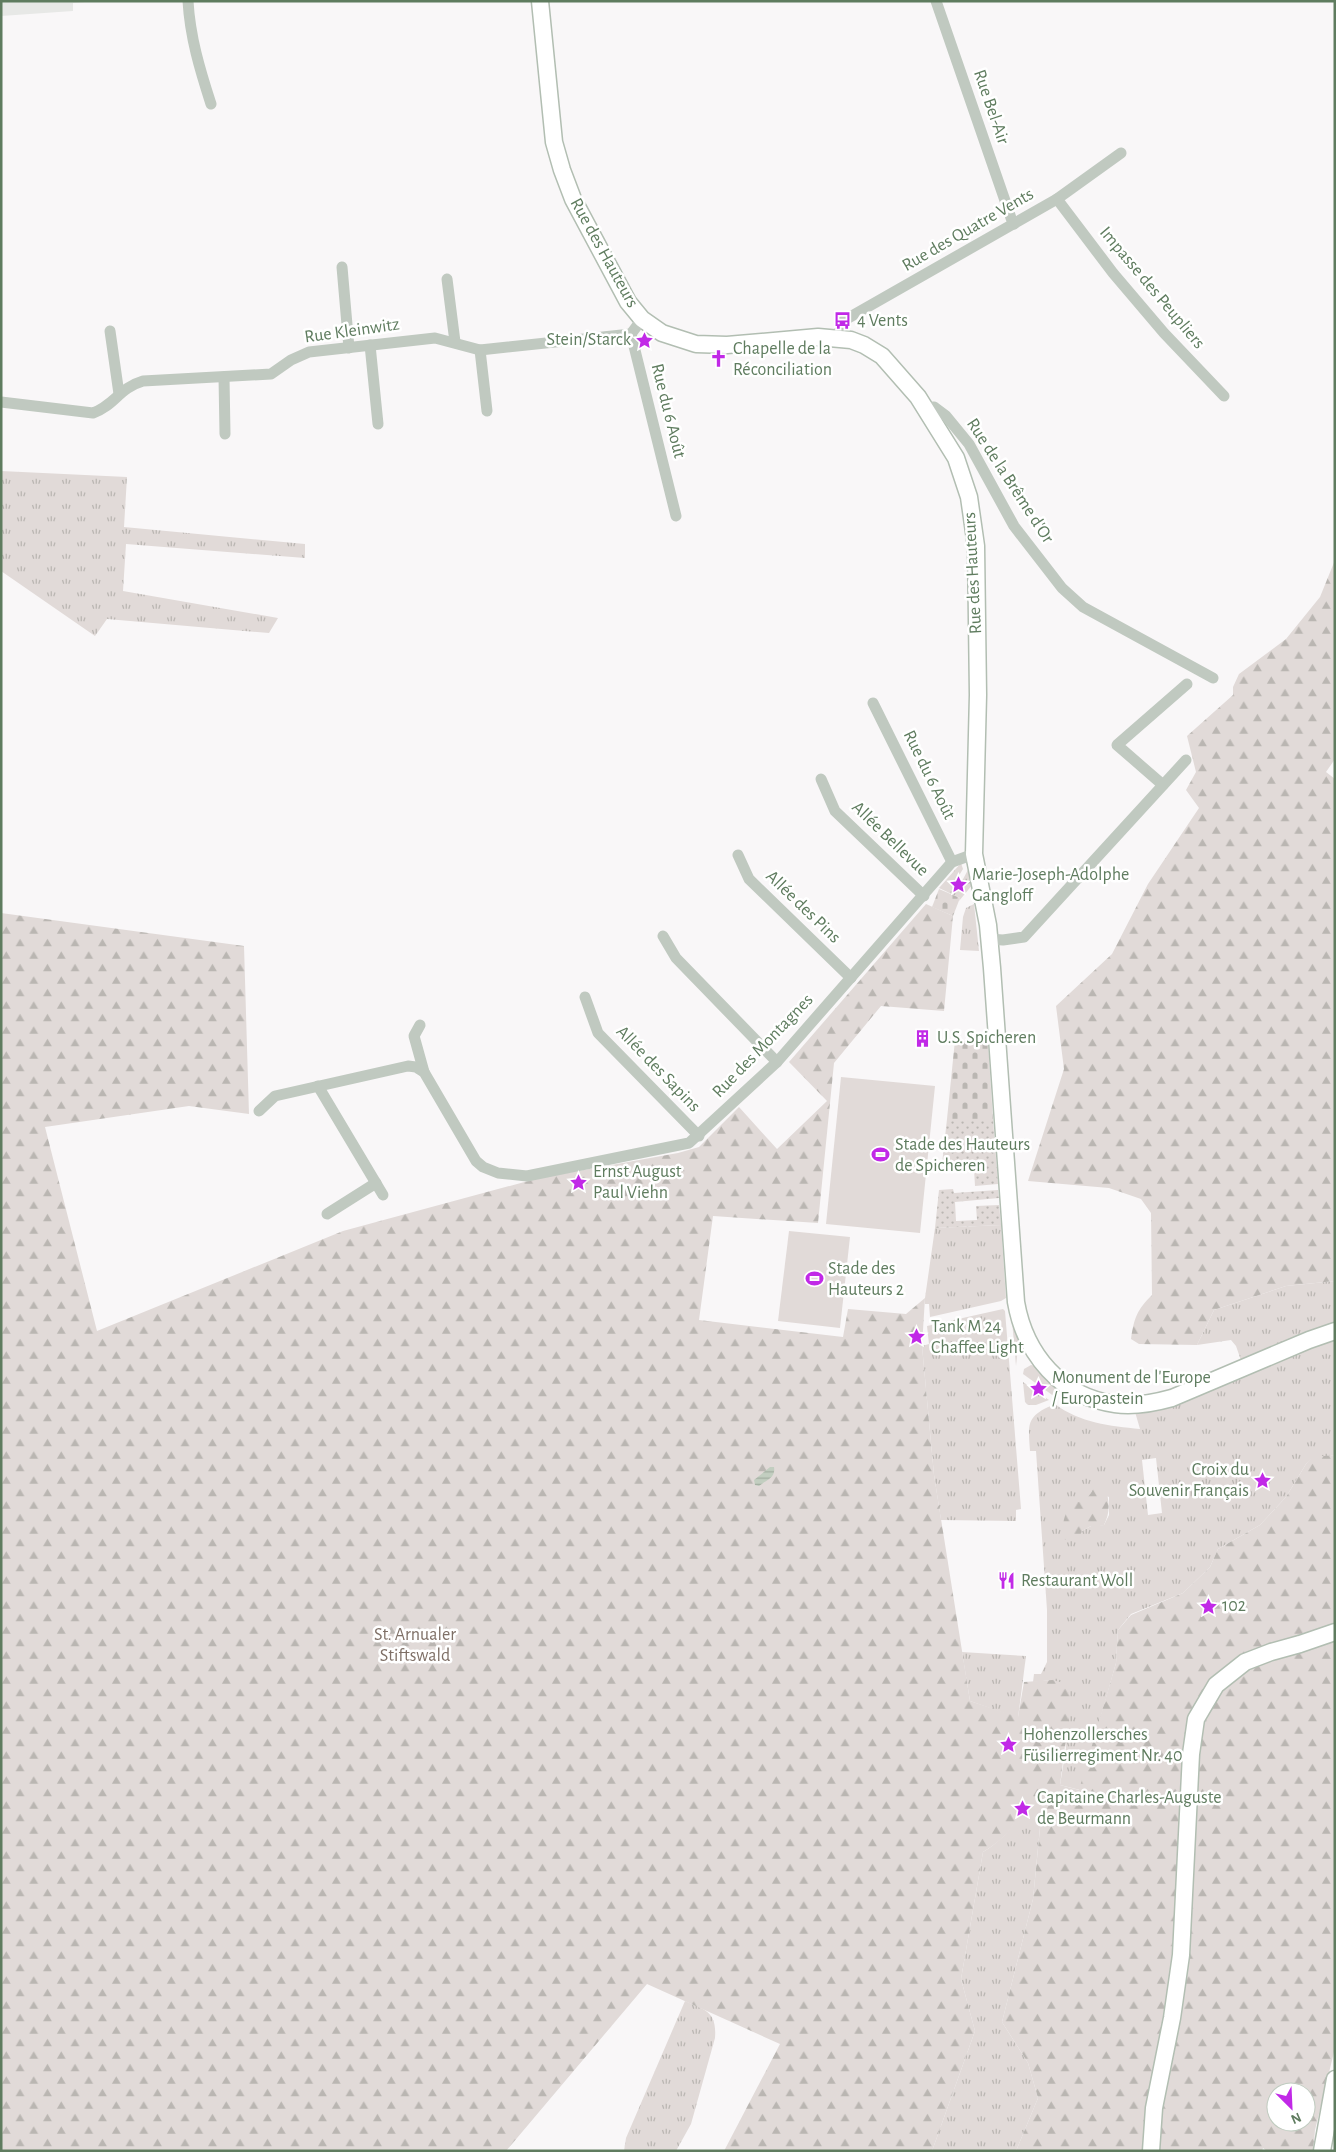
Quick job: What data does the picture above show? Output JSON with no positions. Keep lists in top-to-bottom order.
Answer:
{
  "streets": {
    "street": [
      "Rue Bel-Air",
      "Rue des Quatre Vents",
      "Rue des Hauteurs",
      "Impasse des Peupliers",
      "Rue Kleinwitz",
      "Rue du 6 Août",
      "Rue de la Brême d'Or",
      "Allée Bellevue",
      "Allée des Pins",
      "Rue des Montagnes",
      "Allée des Sapins"
    ]
  },
  "crossings": [
    ["Rue Bel-Air", "Rue des Quatre Vents"],
    ["Rue des Quatre Vents", "Rue des Hauteurs"],
    ["Rue des Quatre Vents", "Impasse des Peupliers"],
    ["Rue des Hauteurs", "Rue de la Brême d'Or"],
    ["Rue Kleinwitz", "Rue du 6 Août"],
    ["Rue du 6 Août", "Rue des Montagnes"],
    ["Allée Bellevue", "Rue des Montagnes"],
    ["Allée des Pins", "Rue des Montagnes"],
    ["Rue des Montagnes", "Allée des Sapins"]
  ],
  "parks": ["St. Arnualer Stiftswald"],
  "places": {
    "bus stop": ["4 Vents"],
    "place": [
      "Stein/Starck",
      "Marie-Joseph-Adolphe Gangloff",
      "Ernst August Paul Viehn",
      "Tank M 24 Chaffee Light",
      "Monument de l'Europe / Europastein",
      "Croix du Souvenir Français",
      "102",
      "Hohenzollersches Füsilierregiment Nr. 40",
      "Capitaine Charles-Auguste de Beurmann"
    ],
    "church": ["Chapelle de la Réconciliation"],
    "building": ["U.S. Spicheren"],
    "sports": ["Stade des Hauteurs de Spicheren", "Stade des Hauteurs 2"],
    "restaurant": ["Restaurant Woll"]
  },
  "north": "bottom right"
}
